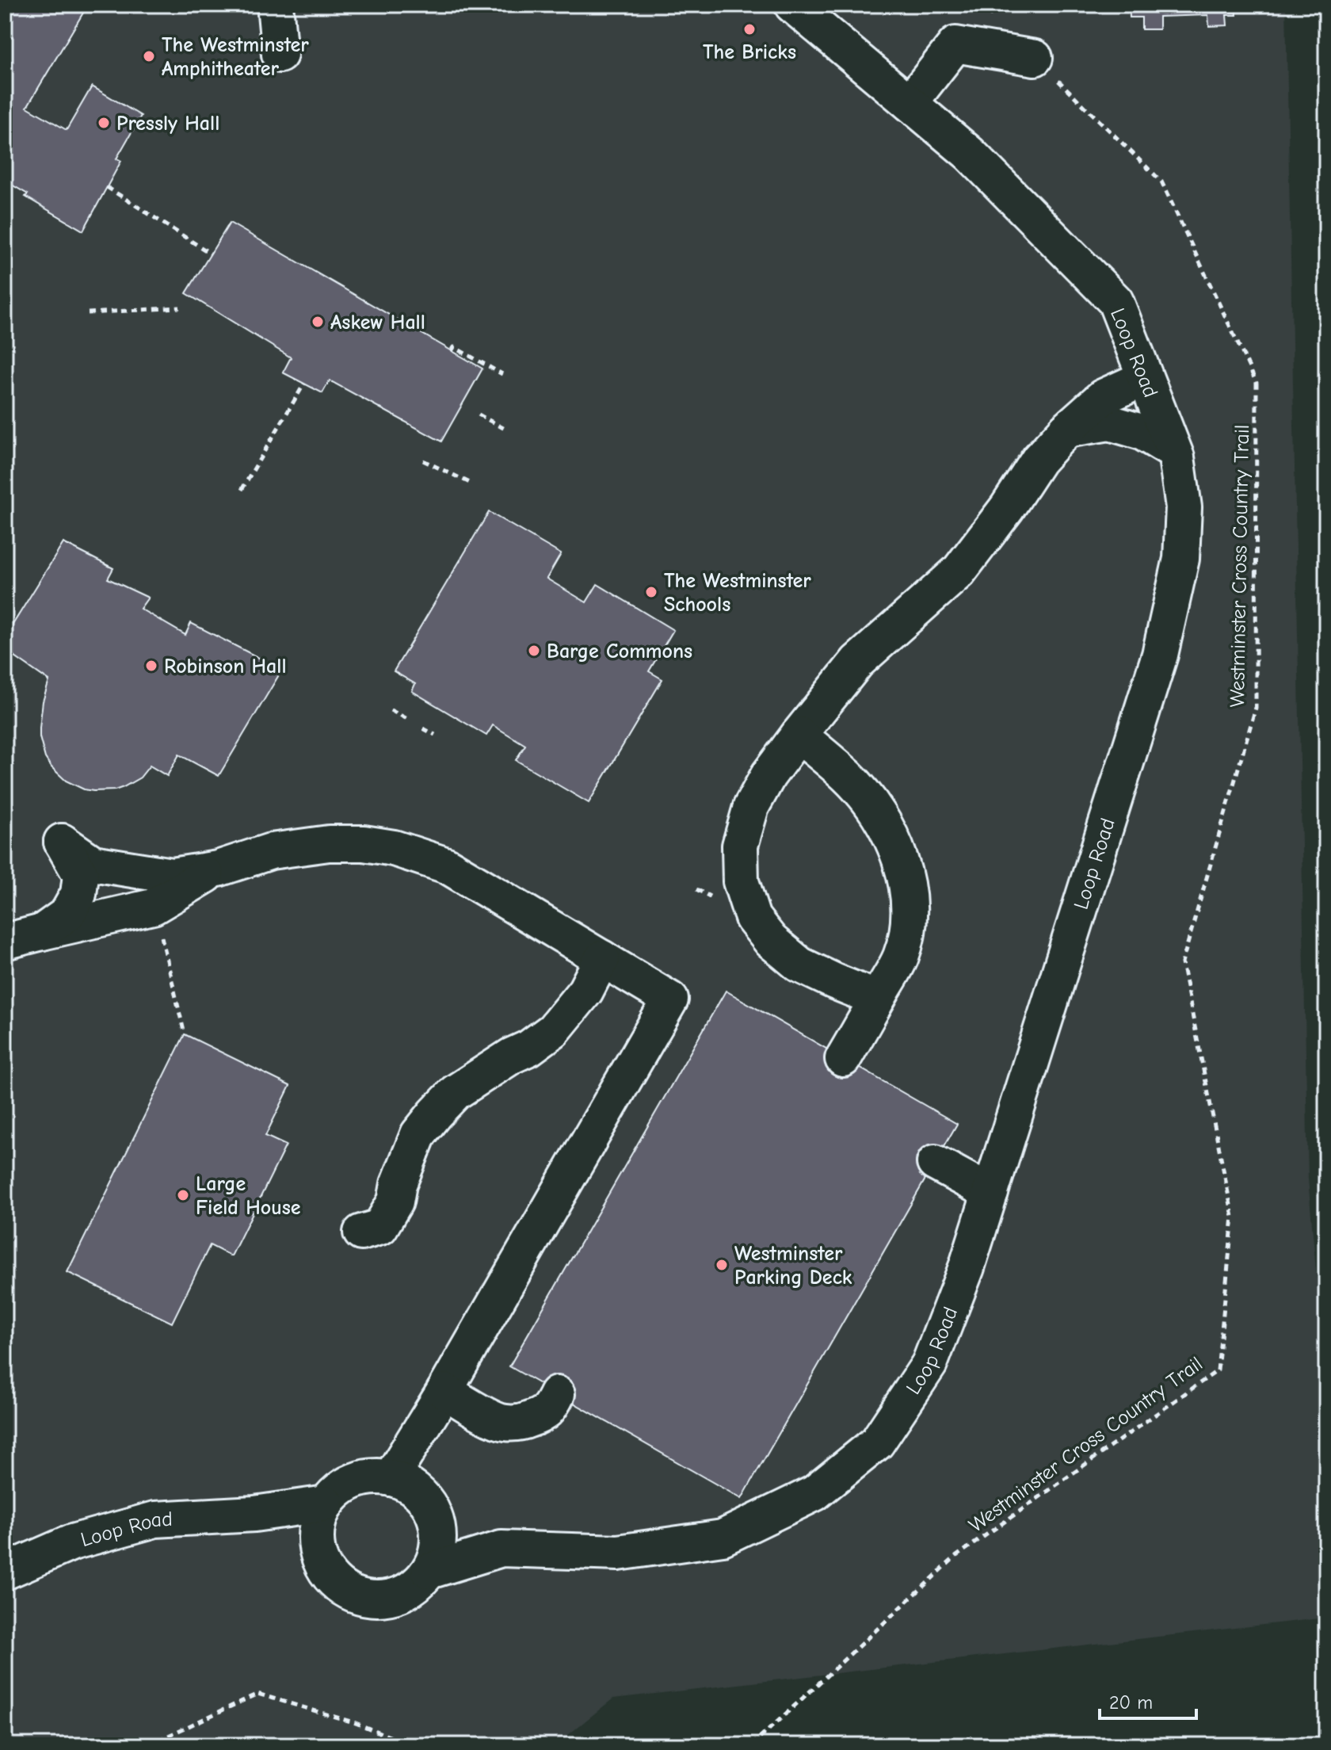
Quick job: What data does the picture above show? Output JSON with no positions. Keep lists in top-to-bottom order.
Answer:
{
  "streets": {
    "lane": ["Loop Road"],
    "path": ["Westminster Cross Country Trail"]
  },
  "places": [
    "The Bricks",
    "The Westminster Amphitheater",
    "Pressly Hall",
    "Askew Hall",
    "The Westminster Schools",
    "Barge Commons",
    "Robinson Hall",
    "Large Field House",
    "Westminster Parking Deck"
  ],
  "scale_bar": "20 m"
}
